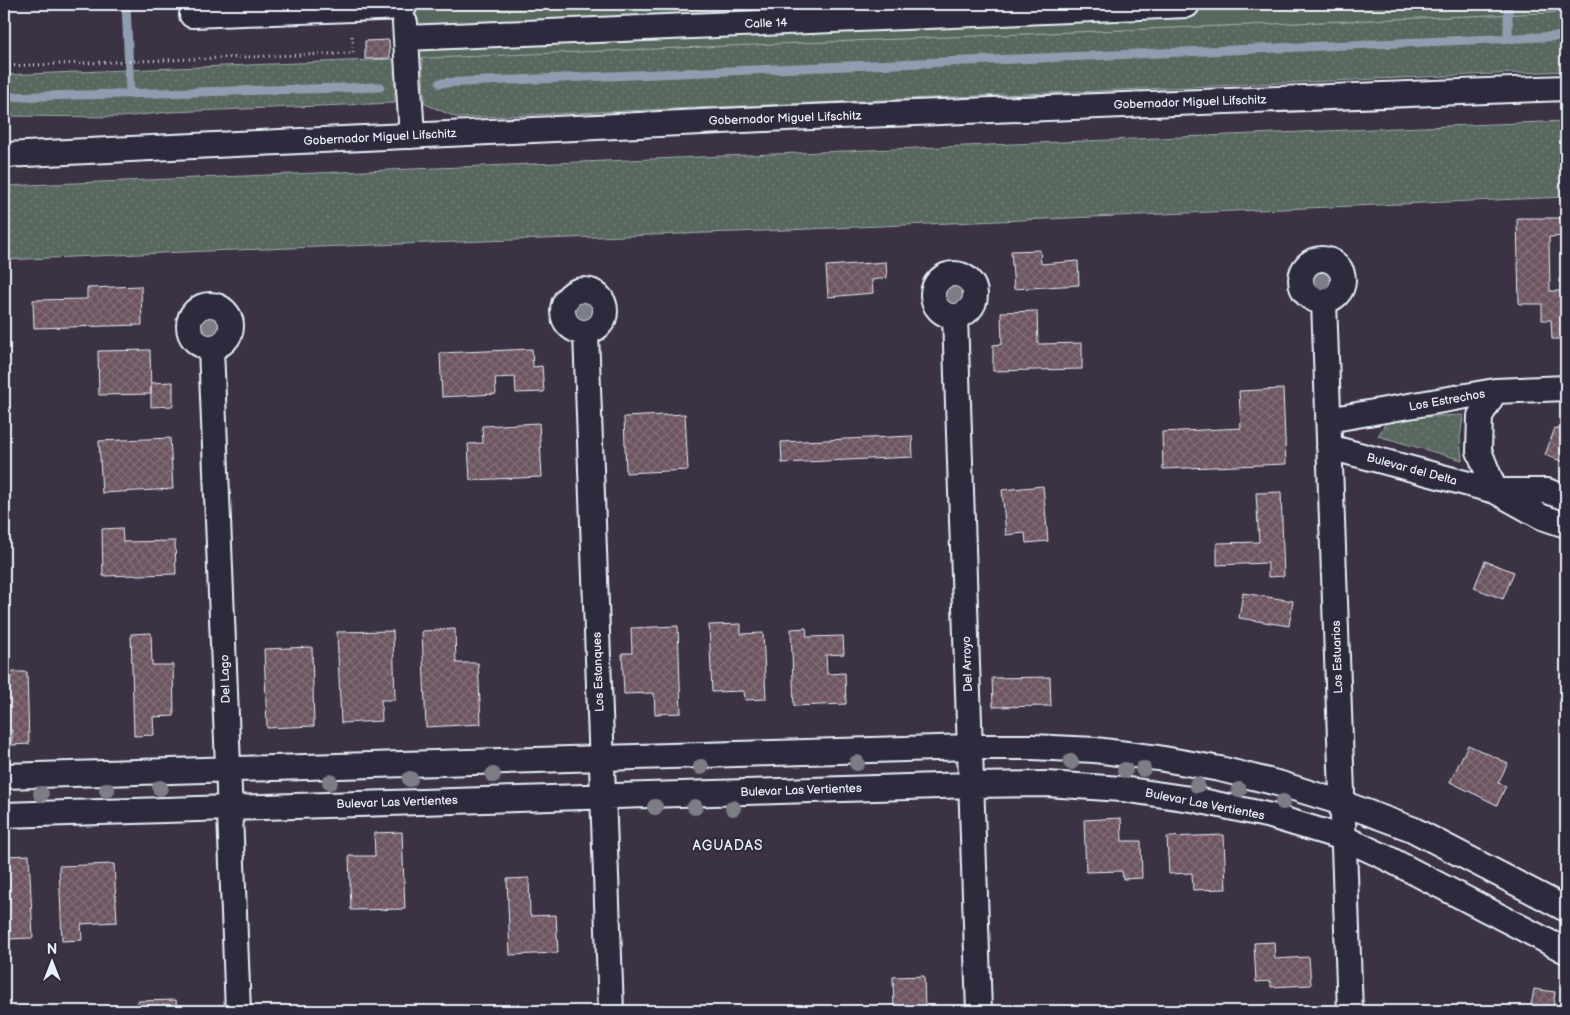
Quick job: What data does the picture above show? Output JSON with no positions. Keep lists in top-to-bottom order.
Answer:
{
  "streets": {
    "street": [
      "Calle 14",
      "Gobernador Miguel Lifschitz",
      "Los Estrechos",
      "Bulevar del Delta",
      "Los Estuarios",
      "Del Arroyo",
      "Los Estanques",
      "Del Lago",
      "Bulevar Las Vertientes"
    ]
  },
  "crossings": [
    ["Los Estrechos", "Los Estuarios"],
    ["Bulevar del Delta", "Los Estuarios"],
    ["Los Estuarios", "Bulevar Las Vertientes"],
    ["Del Arroyo", "Bulevar Las Vertientes"],
    ["Los Estanques", "Bulevar Las Vertientes"],
    ["Del Lago", "Bulevar Las Vertientes"]
  ],
  "districts": ["AGUADAS"],
  "north": "top"
}
